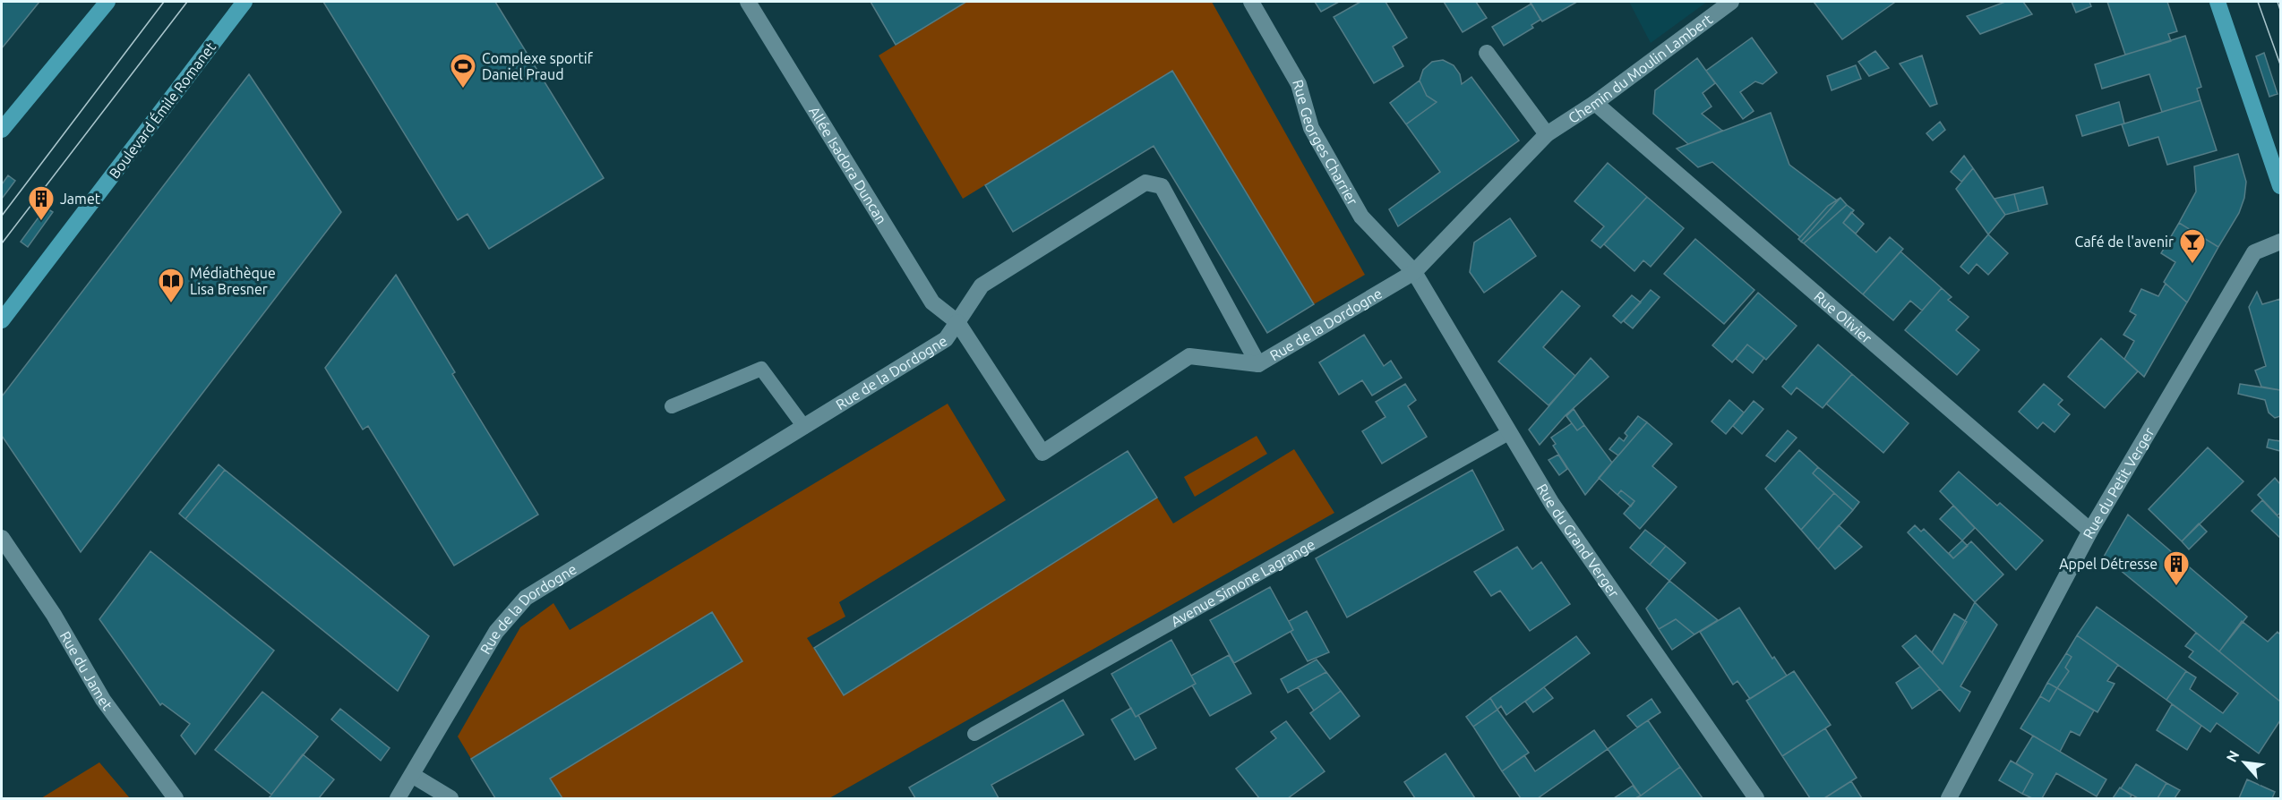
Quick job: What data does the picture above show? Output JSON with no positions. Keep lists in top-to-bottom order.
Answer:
{
  "streets": {
    "main road": ["Boulevard Émile Romanet"],
    "street": [
      "Chemin du Moulin Lambert",
      "Rue Georges Charrier",
      "Allée Isadora Duncan",
      "Rue Olivier",
      "Rue de la Dordogne",
      "Rue du Petit Verger",
      "Rue du Grand Verger",
      "Rue du Jamet"
    ],
    "lane": ["Avenue Simone Lagrange"]
  },
  "crossings": [
    ["Chemin du Moulin Lambert", "Rue Georges Charrier"],
    ["Chemin du Moulin Lambert", "Rue Olivier"],
    ["Chemin du Moulin Lambert", "Rue de la Dordogne"],
    ["Chemin du Moulin Lambert", "Rue du Grand Verger"],
    ["Rue Georges Charrier", "Rue de la Dordogne"],
    ["Rue Georges Charrier", "Rue du Grand Verger"],
    ["Allée Isadora Duncan", "Rue de la Dordogne"],
    ["Rue Olivier", "Rue du Petit Verger"],
    ["Rue de la Dordogne", "Rue du Grand Verger"],
    ["Rue du Grand Verger", "Avenue Simone Lagrange"]
  ],
  "places": {
    "sports": ["Complexe sportif Daniel Praud"],
    "building": ["Jamet", "Appel Détresse"],
    "bar": ["Café de l'avenir"],
    "library": ["Médiathèque Lisa Bresner"]
  },
  "north": "top left"
}
